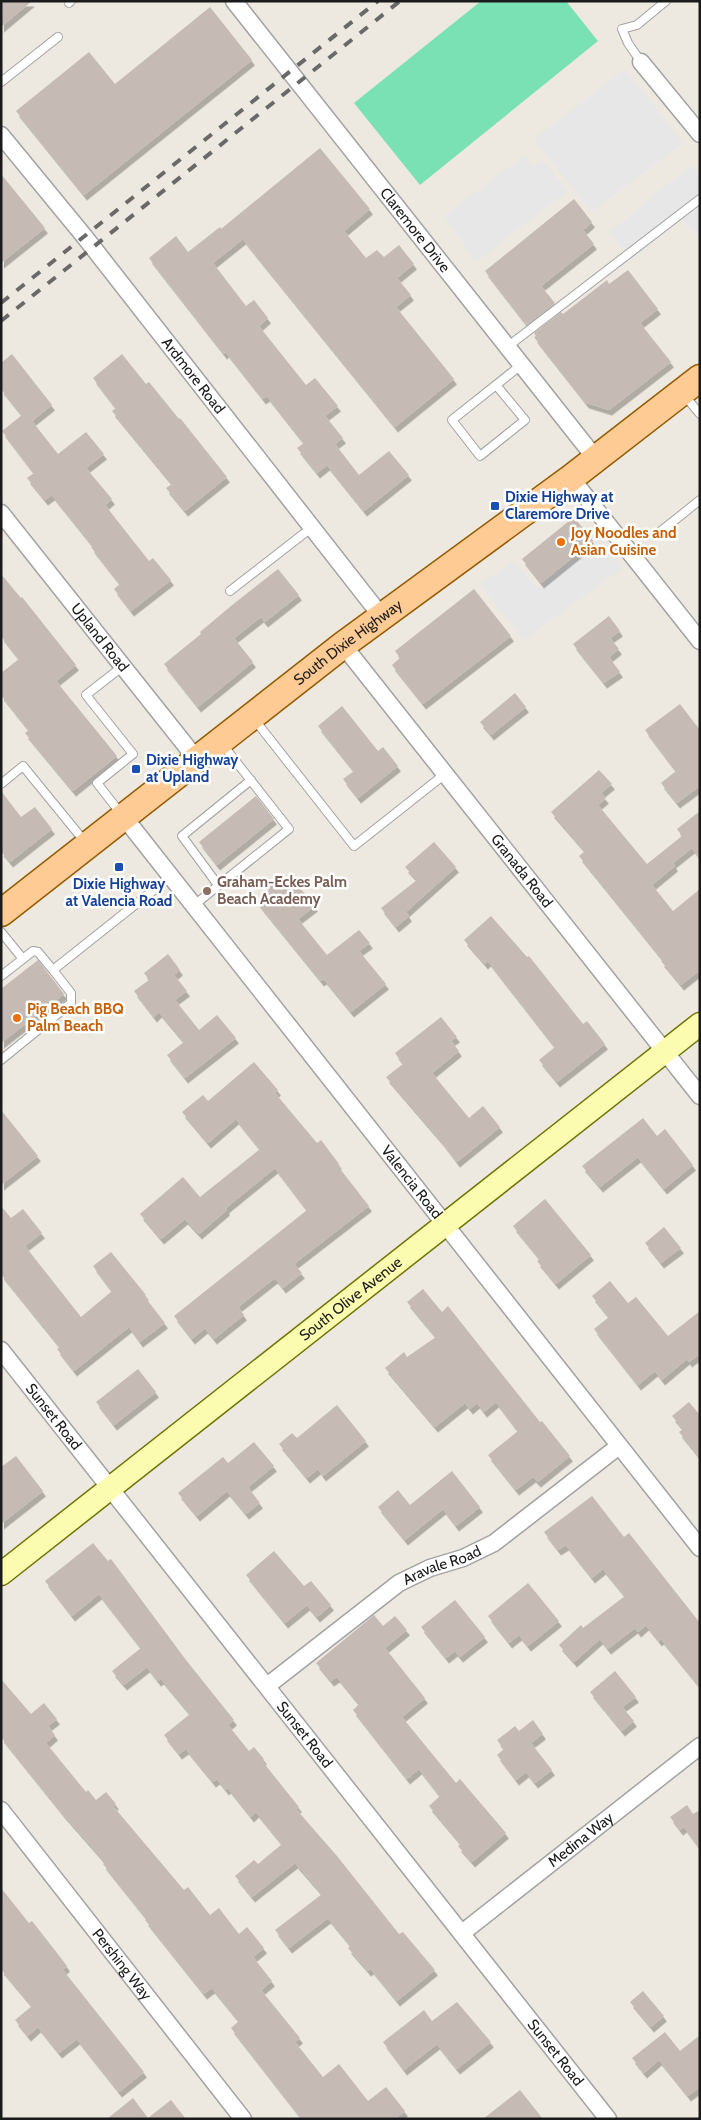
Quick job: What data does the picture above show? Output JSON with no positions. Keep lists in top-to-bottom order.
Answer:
{
  "streets": {
    "main road": ["South Dixie Highway"],
    "street": [
      "Claremore Drive",
      "Ardmore Road",
      "Upland Road",
      "Granada Road",
      "Valencia Road",
      "South Olive Avenue",
      "Sunset Road",
      "Aravale Road",
      "Medina Way",
      "Pershing Way"
    ]
  },
  "crossings": [
    ["Claremore Drive", "South Dixie Highway"],
    ["Ardmore Road", "South Dixie Highway"],
    ["Upland Road", "South Dixie Highway"],
    ["South Dixie Highway", "Granada Road"],
    ["South Dixie Highway", "Valencia Road"],
    ["Granada Road", "South Olive Avenue"],
    ["Valencia Road", "South Olive Avenue"],
    ["Valencia Road", "Aravale Road"],
    ["South Olive Avenue", "Sunset Road"],
    ["Sunset Road", "Aravale Road"],
    ["Sunset Road", "Medina Way"]
  ],
  "places": {
    "transit": ["Dixie Highway at Claremore Drive", "Dixie Highway at Upland", "Dixie Highway at Valencia Road"],
    "other": ["Joy Noodles and Asian Cuisine", "Graham-Eckes Palm Beach Academy", "Pig Beach BBQ Palm Beach"]
  }
}
